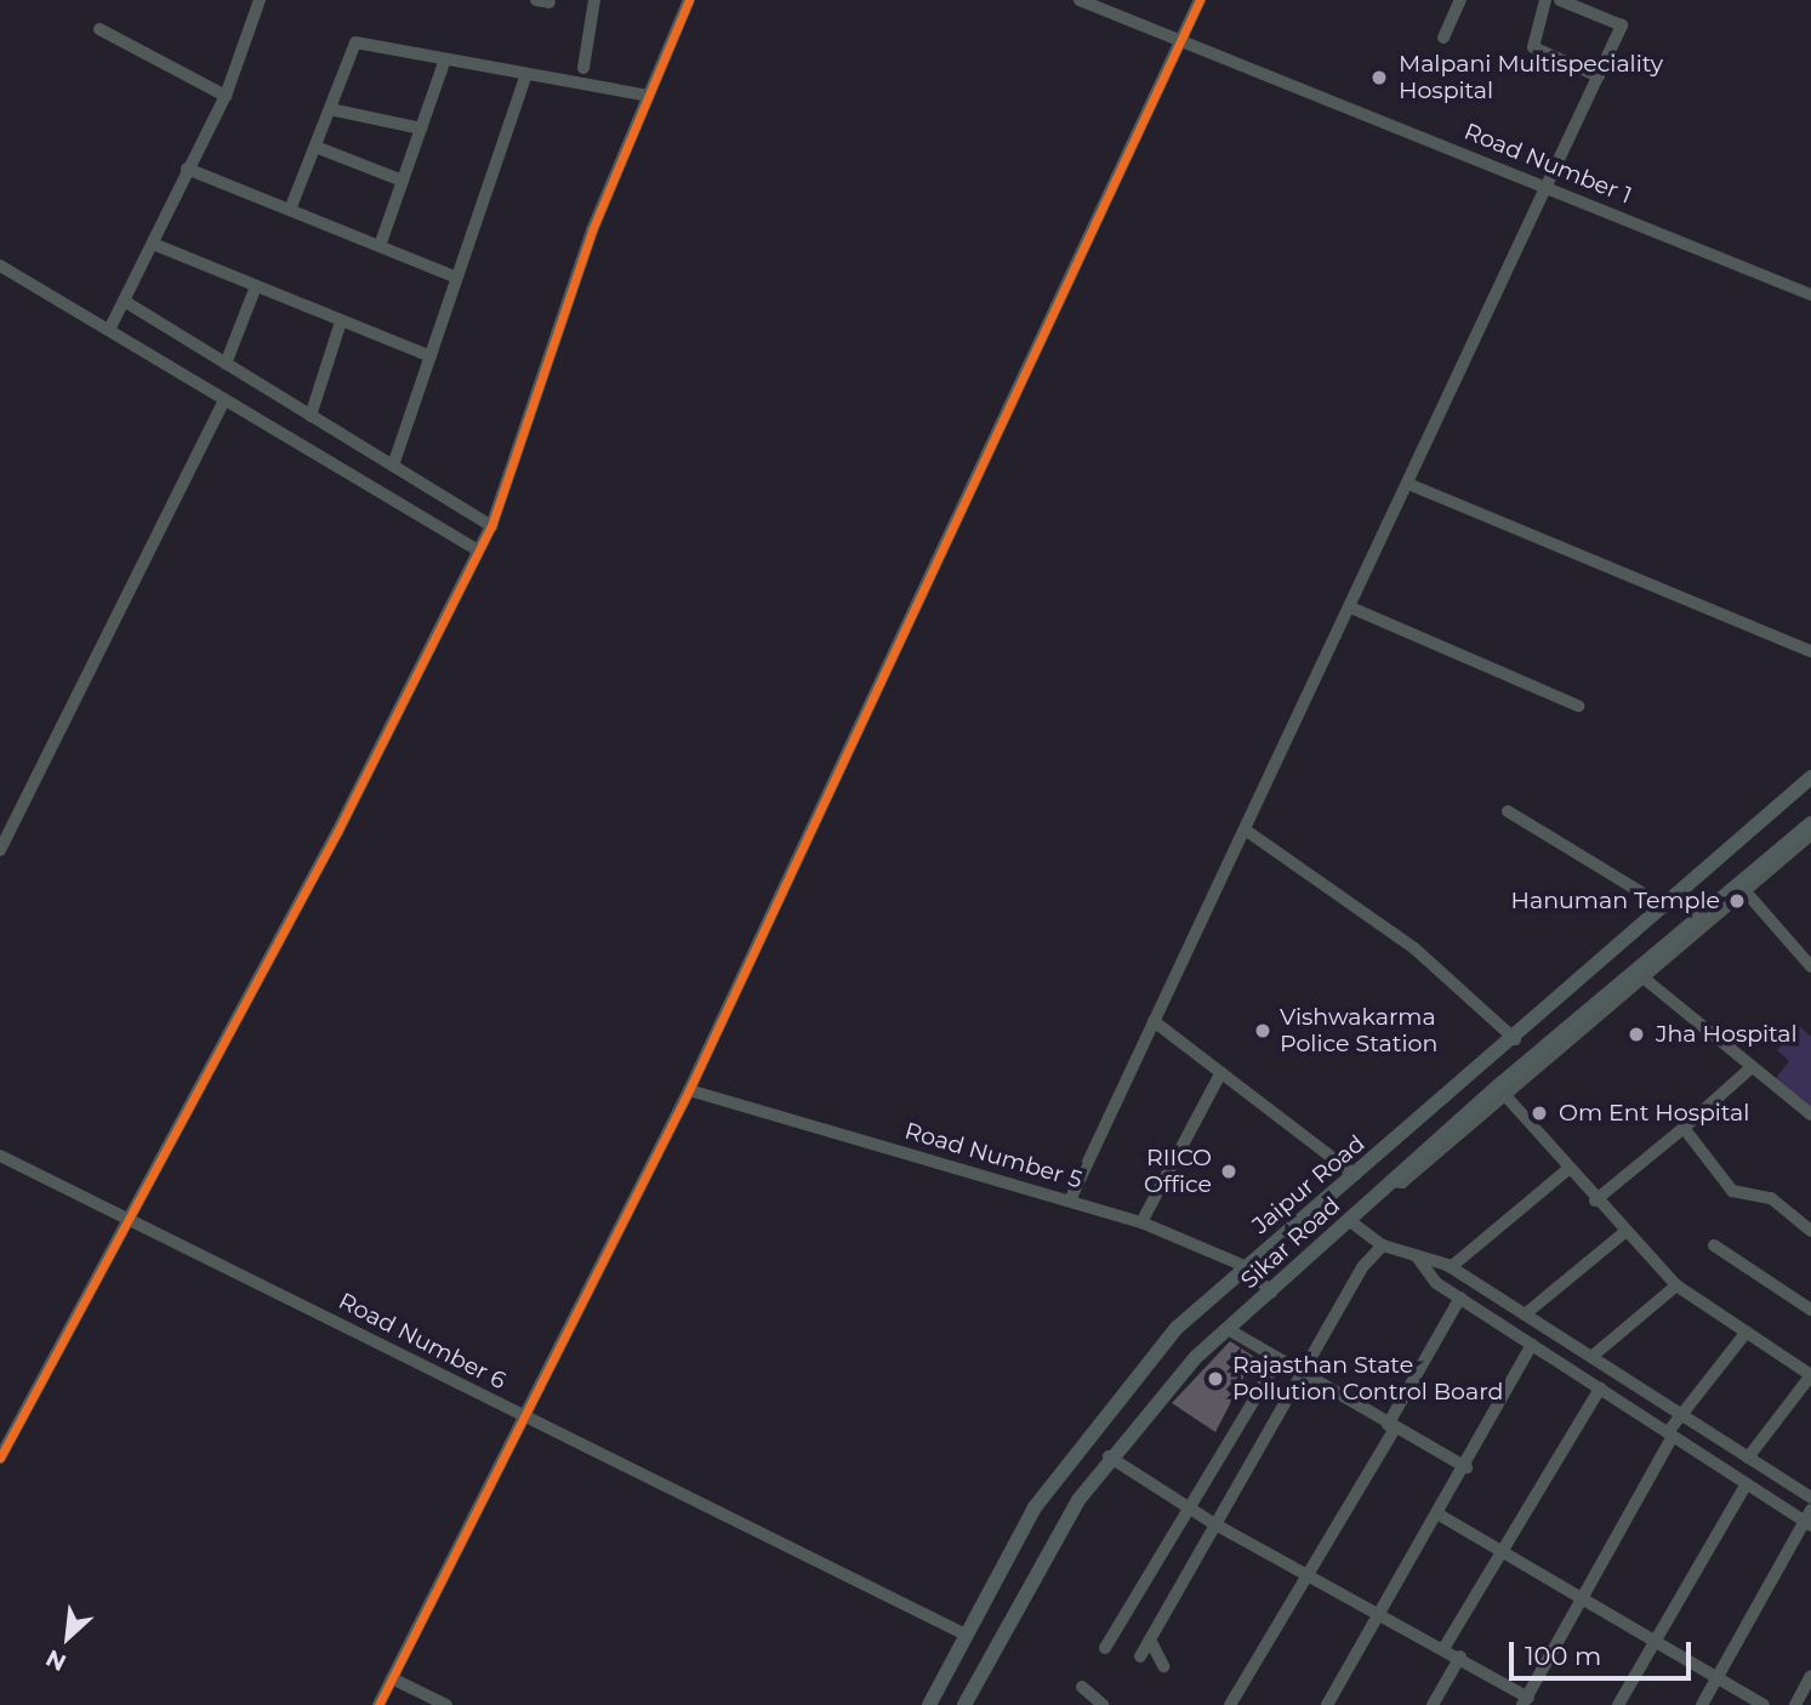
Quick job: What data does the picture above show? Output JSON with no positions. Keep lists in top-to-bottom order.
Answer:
{
  "streets": {
    "main road": ["Jaipur Road", "Sikar Road"],
    "street": ["Road Number 1", "Road Number 5", "Road Number 6"]
  },
  "crossings": [
    ["Road Number 5", "Jaipur Road"],
    ["Road Number 5", "Sikar Road"],
    ["Jaipur Road", "Road Number 6"]
  ],
  "places": [
    "Malpani Multispeciality Hospital",
    "Hanuman Temple",
    "Vishwakarma Police Station",
    "Jha Hospital",
    "Om Ent Hospital",
    "RIICO Office",
    "Rajasthan State Pollution Control Board"
  ],
  "scale_bar": "100 m",
  "north": "bottom left"
}
